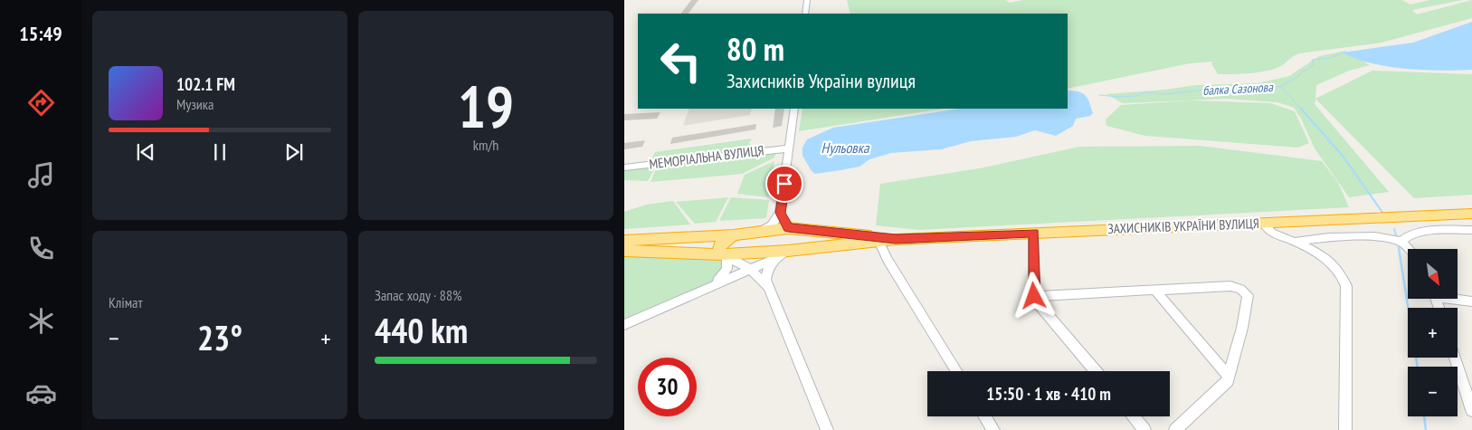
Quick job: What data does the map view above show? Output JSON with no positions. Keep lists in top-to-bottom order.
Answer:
{
  "streets": {
    "highway": ["ЗАХИСНИКІВ УКРАЇНИ ВУЛИЦЯ"],
    "street": ["МЕМОРІАЛЬНА ВУЛИЦЯ"]
  },
  "water": ["балка Сазонова", "Нульовка"],
  "north": "bottom right",
  "page": {
    "tabs": "15:49",
    "tile": [
      ["19", "km/h"],
      "Клімат",
      ["Запас ходу · 88%", "440 km"]
    ],
    "turn": ["80 m", "Захисників України вулиця"],
    "song": ["102.1 FM", "Музика"],
    "map_buttons": ["+", "−"],
    "heat": ["−", "23°", "+"],
    "limit": "30",
    "trip": "15:50 · 1 хв · 410 m"
  }
}
